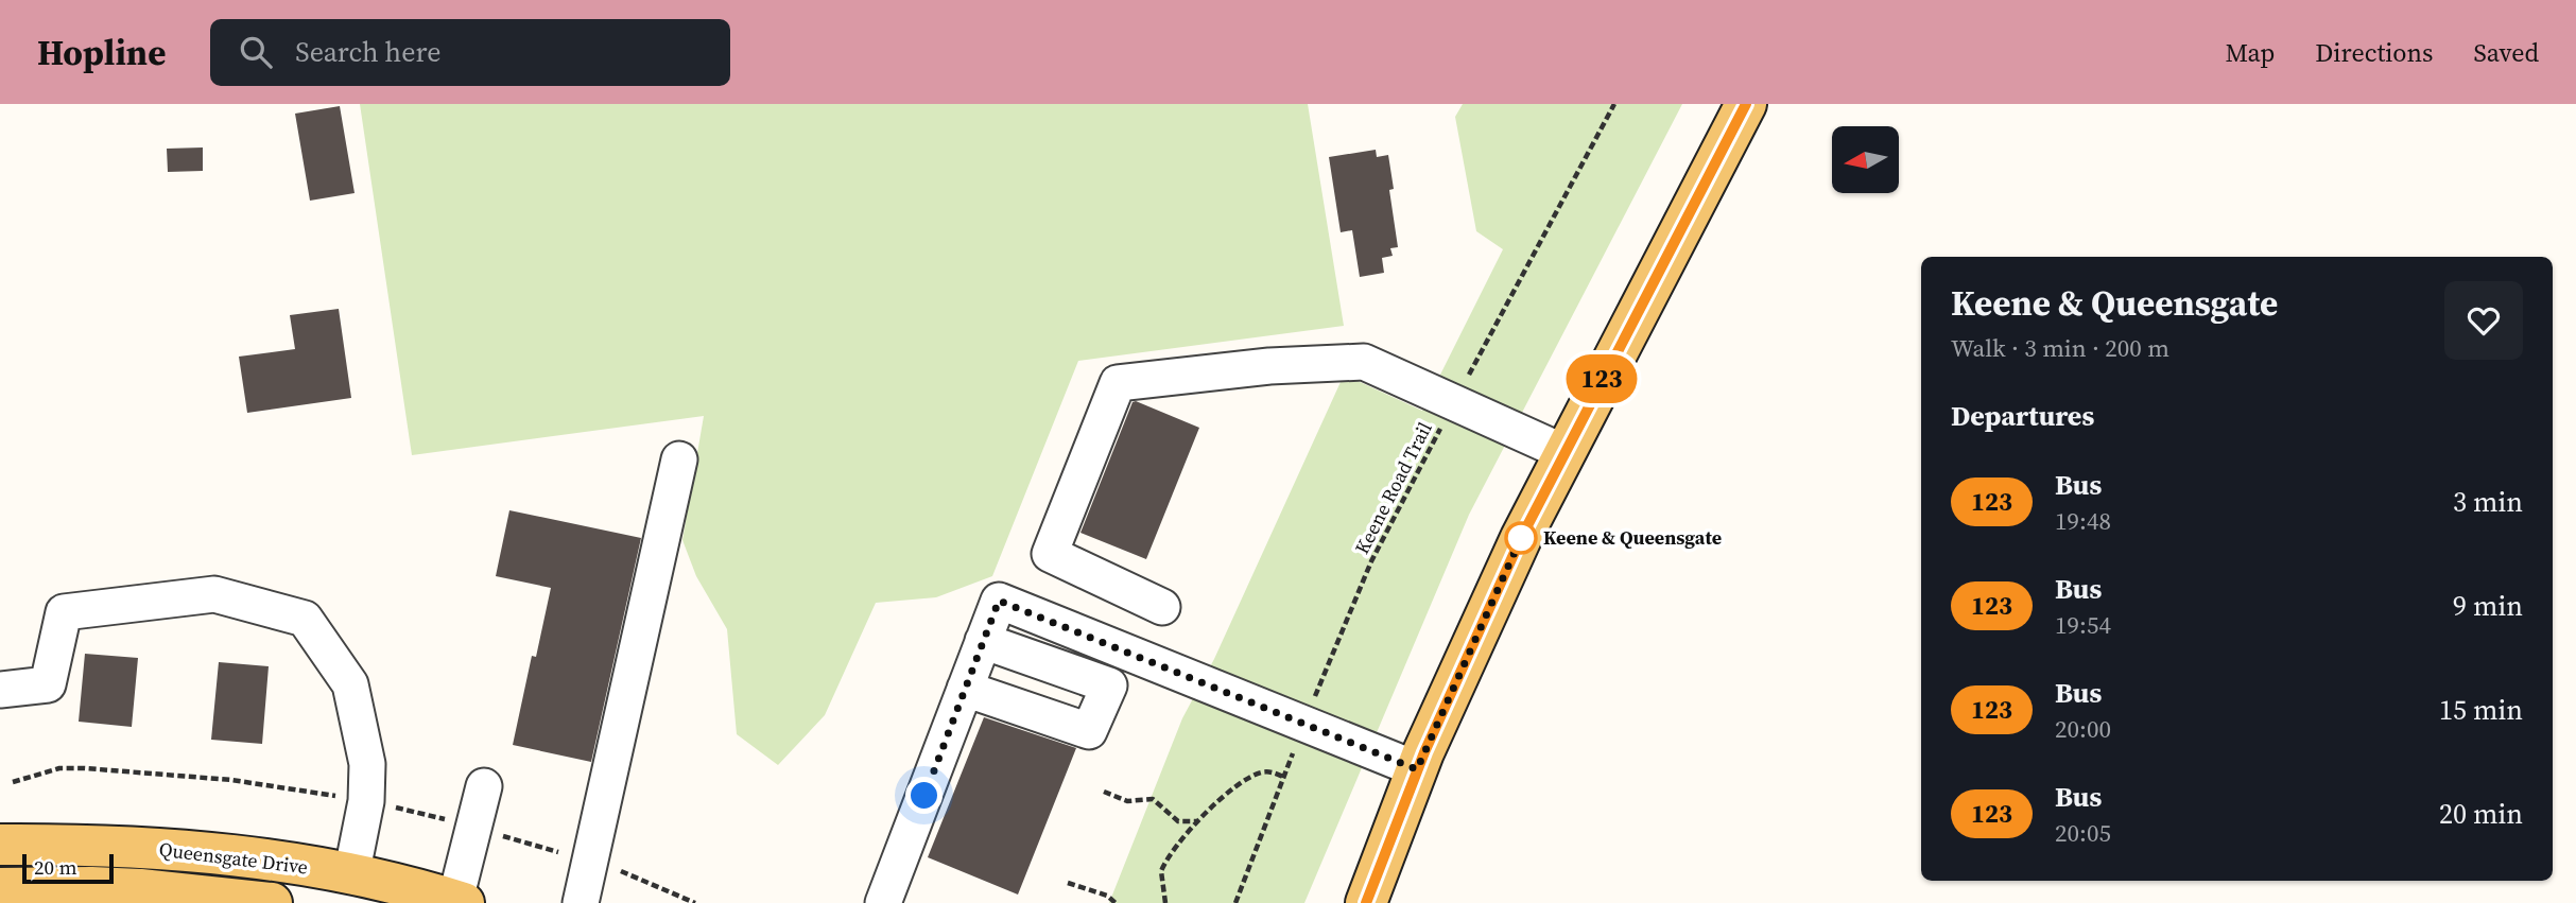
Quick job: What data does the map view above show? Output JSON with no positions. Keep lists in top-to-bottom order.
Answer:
{
  "streets": {
    "main road": ["Queensgate Drive"],
    "path": ["Keene Road Trail"]
  },
  "places": ["Keene & Queensgate"],
  "lines": ["bus line 123"],
  "scale_bar": "20 m",
  "north": "left",
  "page": {
    "header": "Hopline",
    "search": "Search here",
    "nav": ["Map", "Directions", "Saved"],
    "on_map": "123",
    "heading": [
      ["Keene & Queensgate", "Walk · 3 min · 200 m"],
      "Departures"
    ],
    "list": [
      {
        "mark": "123",
        "name": "Bus",
        "note": "19:48",
        "value": "3 min"
      },
      {
        "mark": "123",
        "name": "Bus",
        "note": "19:54",
        "value": "9 min"
      },
      {
        "mark": "123",
        "name": "Bus",
        "note": "20:00",
        "value": "15 min"
      },
      {
        "mark": "123",
        "name": "Bus",
        "note": "20:05",
        "value": "20 min"
      }
    ],
    "scale": "20 m"
  }
}
